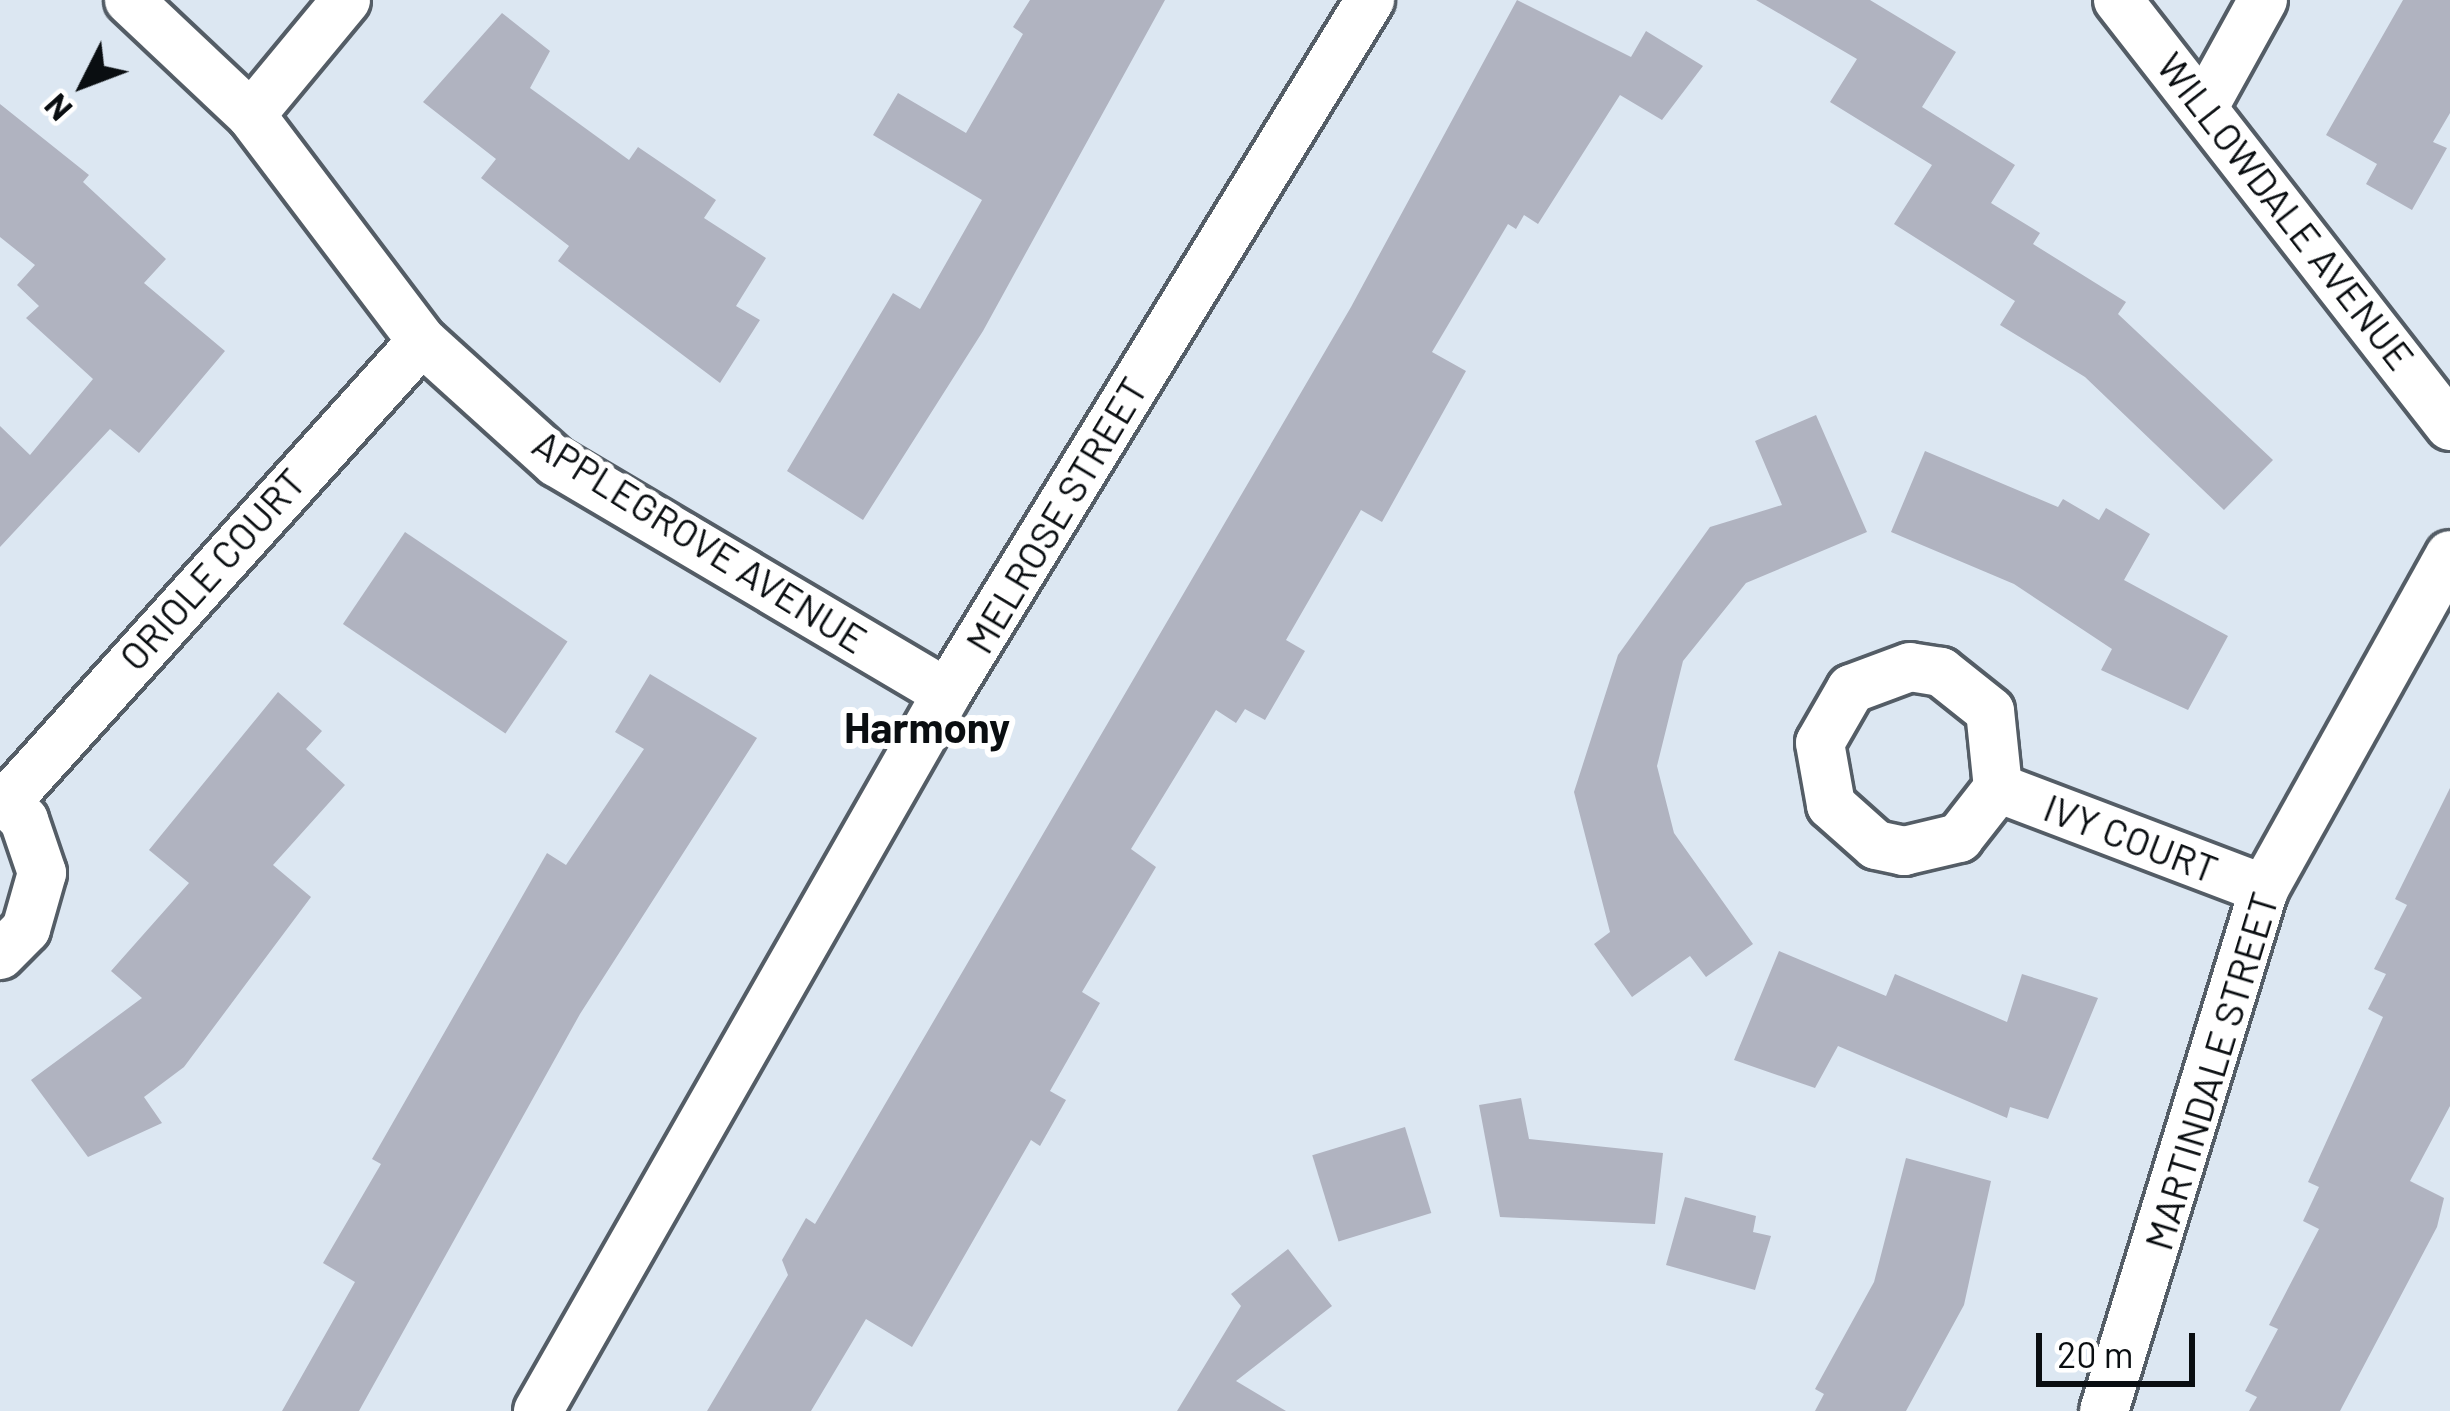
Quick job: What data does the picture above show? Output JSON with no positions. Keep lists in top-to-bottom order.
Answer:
{
  "streets": {
    "street": [
      "WILLOWDALE AVENUE",
      "MELROSE STREET",
      "APPLEGROVE AVENUE",
      "ORIOLE COURT",
      "IVY COURT",
      "MARTINDALE STREET"
    ]
  },
  "crossings": [
    ["MELROSE STREET", "APPLEGROVE AVENUE"],
    ["APPLEGROVE AVENUE", "ORIOLE COURT"],
    ["IVY COURT", "MARTINDALE STREET"]
  ],
  "districts": ["Harmony"],
  "scale_bar": "20 m",
  "north": "bottom left"
}
